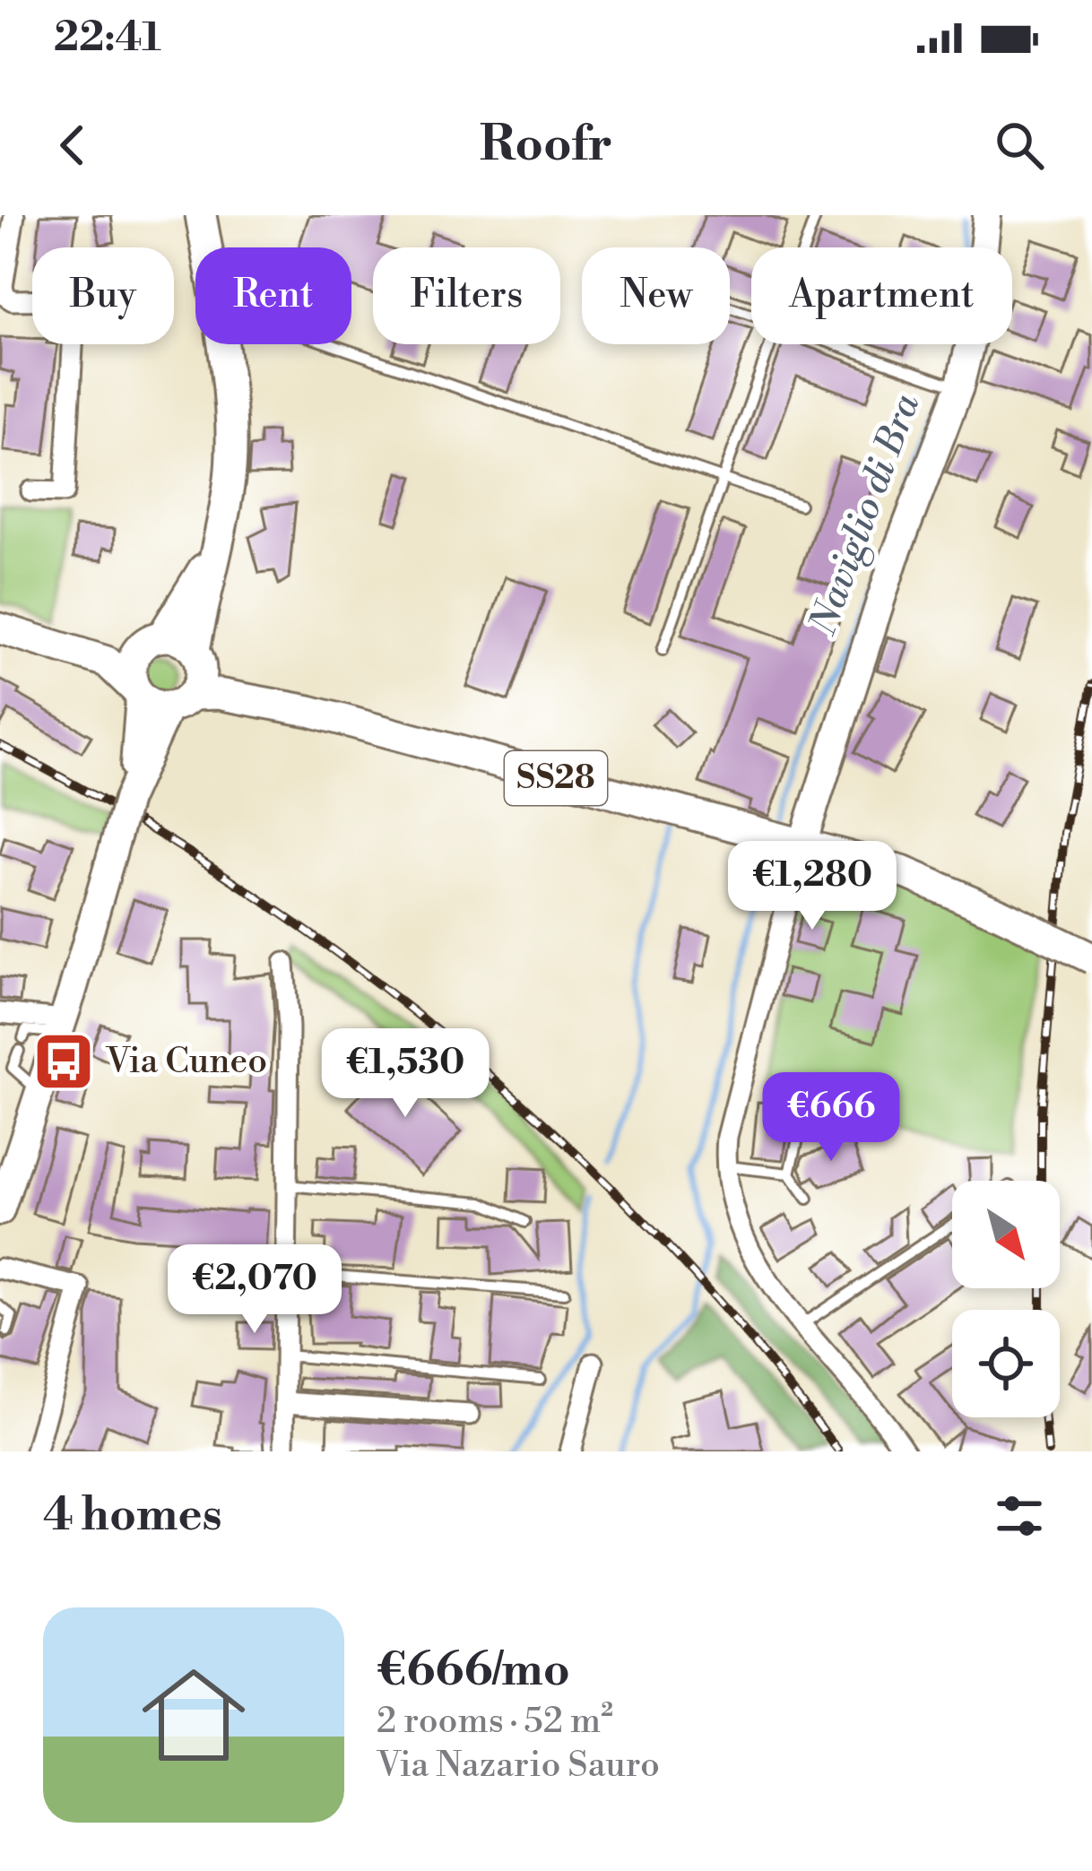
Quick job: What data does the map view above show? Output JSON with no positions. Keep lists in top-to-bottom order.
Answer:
{
  "streets": {
    "main road": ["SS28"]
  },
  "water": ["Naviglio di Bra"],
  "places": {
    "bus stop": ["Via Cuneo"]
  },
  "north": "bottom right",
  "page": {
    "status": "22:41",
    "header": "Roofr",
    "chip": [
      "Buy",
      "Rent",
      "Filters",
      "New",
      "Apartment"
    ],
    "price": [
      "€1,280",
      "€1,530",
      "€666",
      "€2,070"
    ],
    "heading": "4 homes",
    "list": [
      {
        "name": "€666/mo",
        "note": "2 rooms · 52 m² · Via Nazario Sauro"
      }
    ]
  }
}
